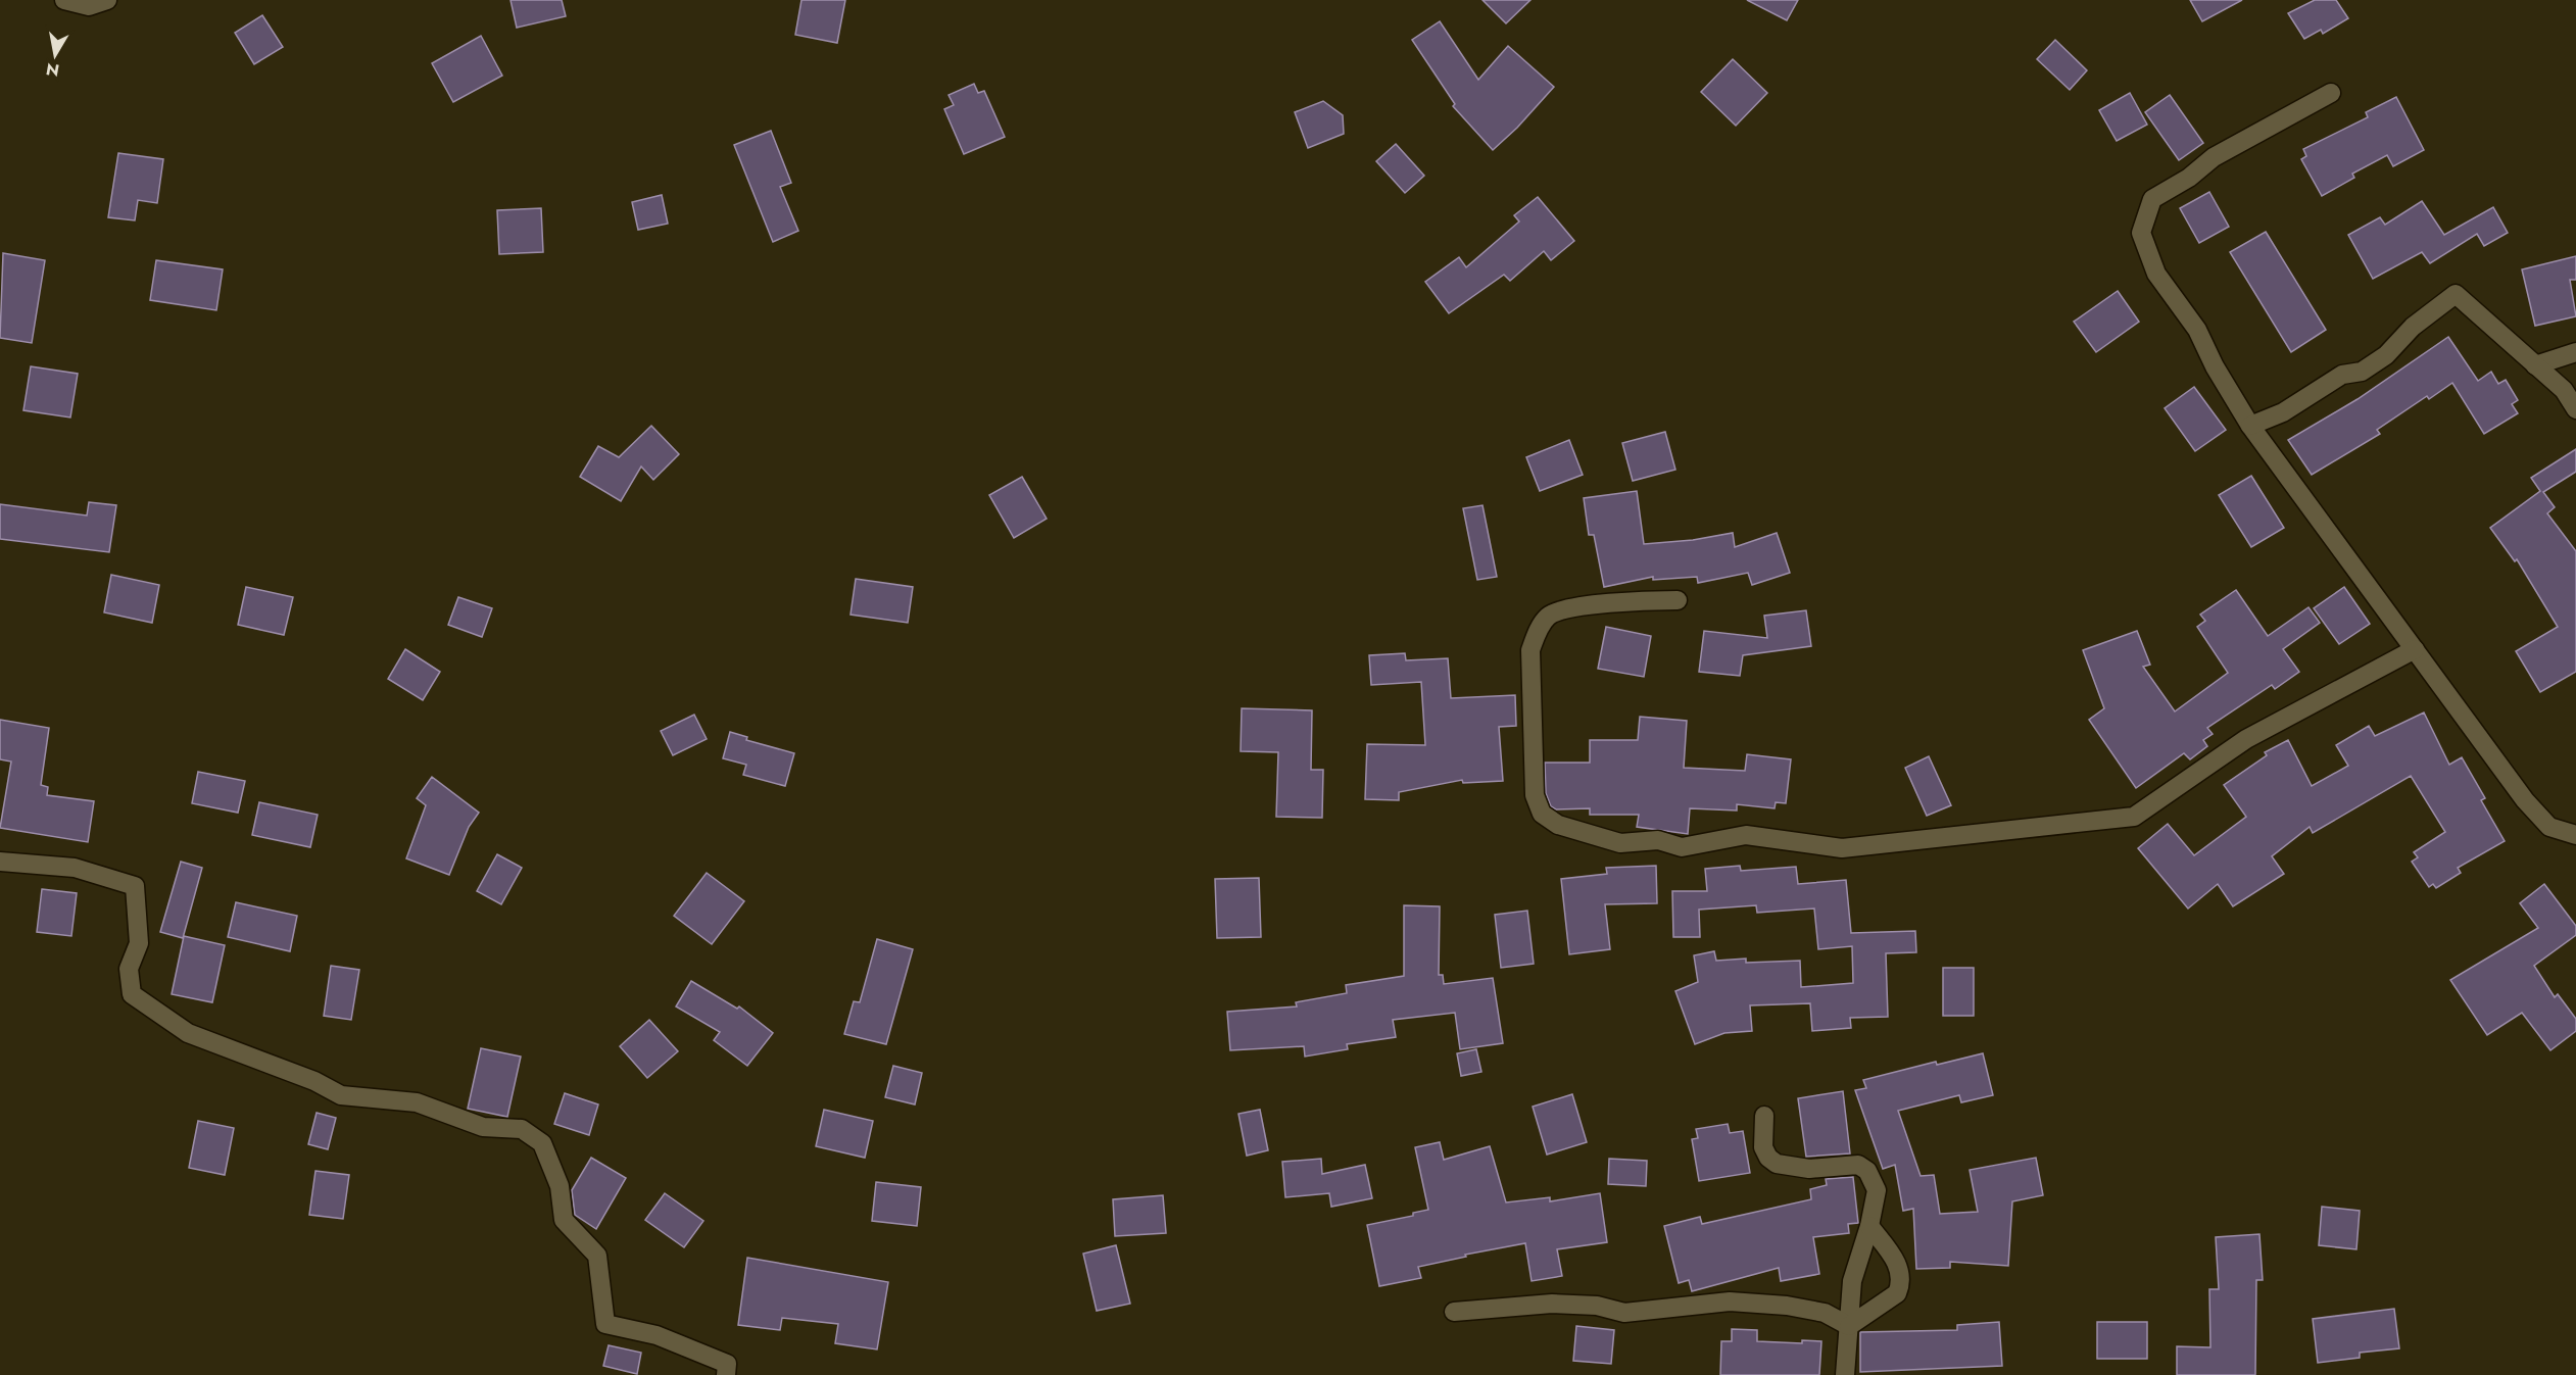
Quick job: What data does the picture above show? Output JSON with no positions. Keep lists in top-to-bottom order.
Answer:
{
  "north": "bottom"
}
